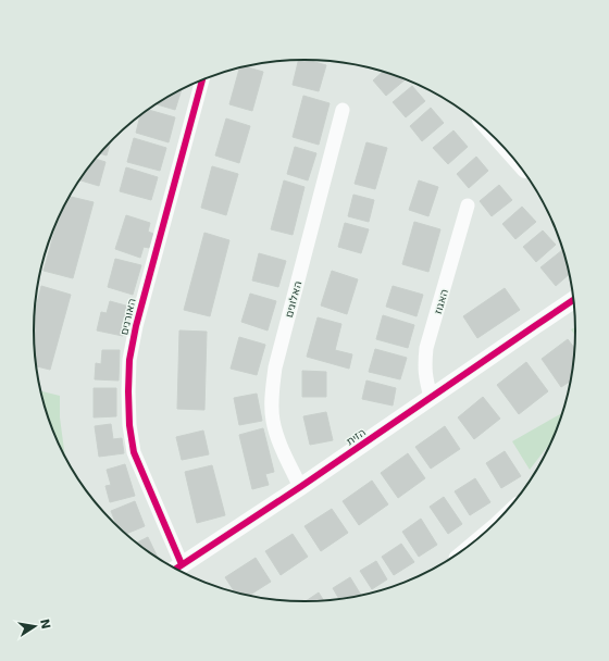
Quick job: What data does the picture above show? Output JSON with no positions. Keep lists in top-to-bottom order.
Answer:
{
  "streets": {
    "street": [
      "האלונים",
      "האגוז",
      "האורנים",
      "הזית"
    ]
  },
  "crossings": [
    ["האלונים", "הזית"],
    ["האגוז", "הזית"],
    ["האורנים", "הזית"]
  ],
  "north": "right"
}
